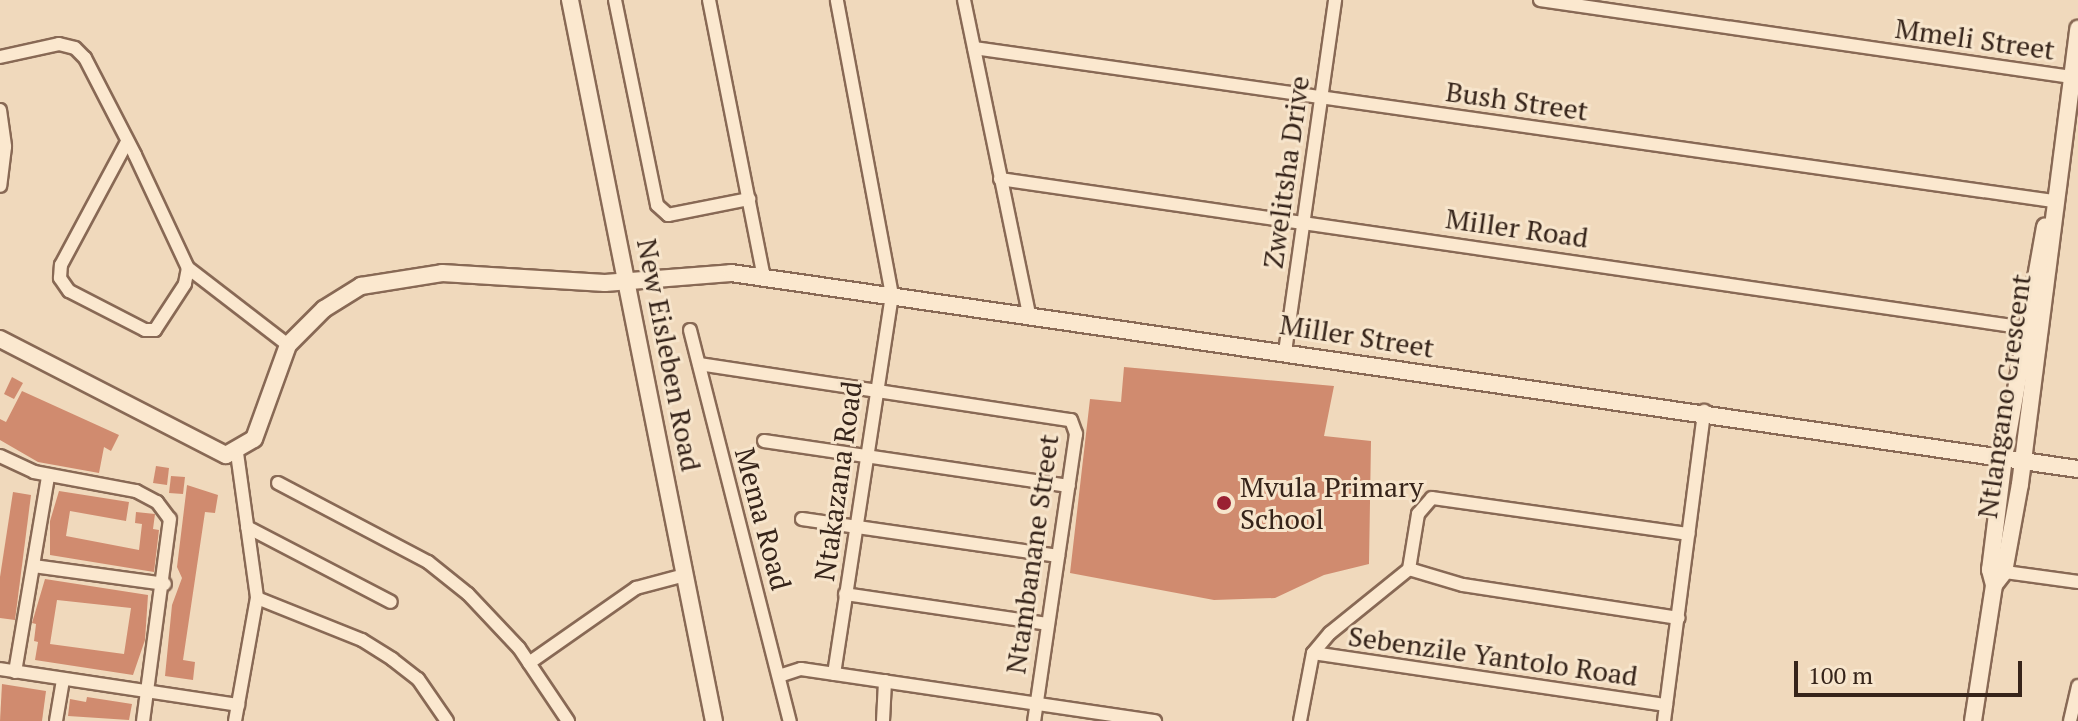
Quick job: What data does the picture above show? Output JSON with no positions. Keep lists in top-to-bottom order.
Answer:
{
  "streets": {
    "street": [
      "Mmeli Street",
      "Bush Street",
      "Zwelitsha Drive",
      "Miller Road",
      "Miller Street",
      "New Eisleben Road",
      "Ntlangano Crescent",
      "Ntakazana Road",
      "Mema Road",
      "Ntambanane Street",
      "Sebenzile Yantolo Road"
    ]
  },
  "crossings": [
    ["Mmeli Street", "Ntlangano Crescent"],
    ["Bush Street", "Zwelitsha Drive"],
    ["Bush Street", "Ntlangano Crescent"],
    ["Zwelitsha Drive", "Miller Road"],
    ["Zwelitsha Drive", "Miller Street"],
    ["Miller Road", "Ntlangano Crescent"],
    ["Miller Street", "New Eisleben Road"],
    ["Miller Street", "Ntlangano Crescent"],
    ["Miller Street", "Ntakazana Road"],
    ["Ntakazana Road", "Ntambanane Street"]
  ],
  "places": ["Mvula Primary School"],
  "scale_bar": "100 m"
}
